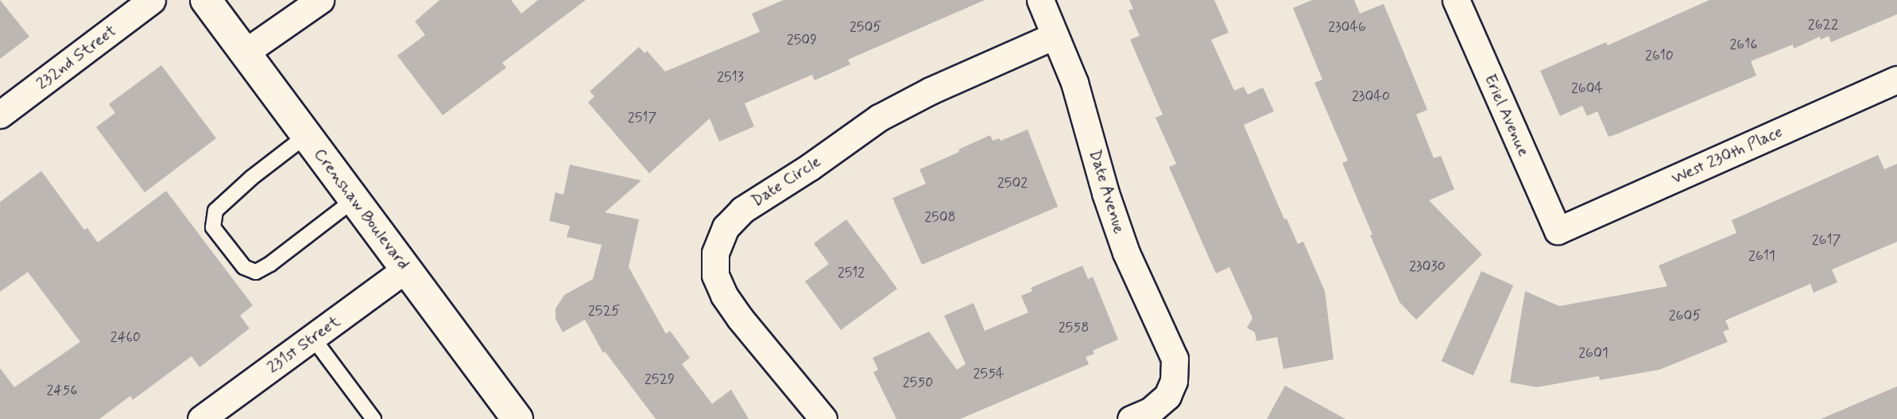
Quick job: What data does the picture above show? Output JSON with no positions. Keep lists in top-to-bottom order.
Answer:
{
  "streets": {
    "main road": ["Crenshaw Boulevard"],
    "street": [
      "232nd Street",
      "Eriel Avenue",
      "West 230th Place",
      "Date Circle",
      "Date Avenue",
      "231st Street"
    ]
  },
  "crossings": [
    ["Eriel Avenue", "West 230th Place"],
    ["Date Circle", "Date Avenue"],
    ["Crenshaw Boulevard", "231st Street"]
  ],
  "house_numbers": [
    "2622",
    "2505",
    "23046",
    "2509",
    "2616",
    "2610",
    "2513",
    "2604",
    "23040",
    "2517",
    "2502",
    "2508",
    "2617",
    "2611",
    "23030",
    "2512",
    "2525",
    "2605",
    "2558",
    "2460",
    "2601",
    "2554",
    "2529",
    "2550",
    "2456"
  ]
}
